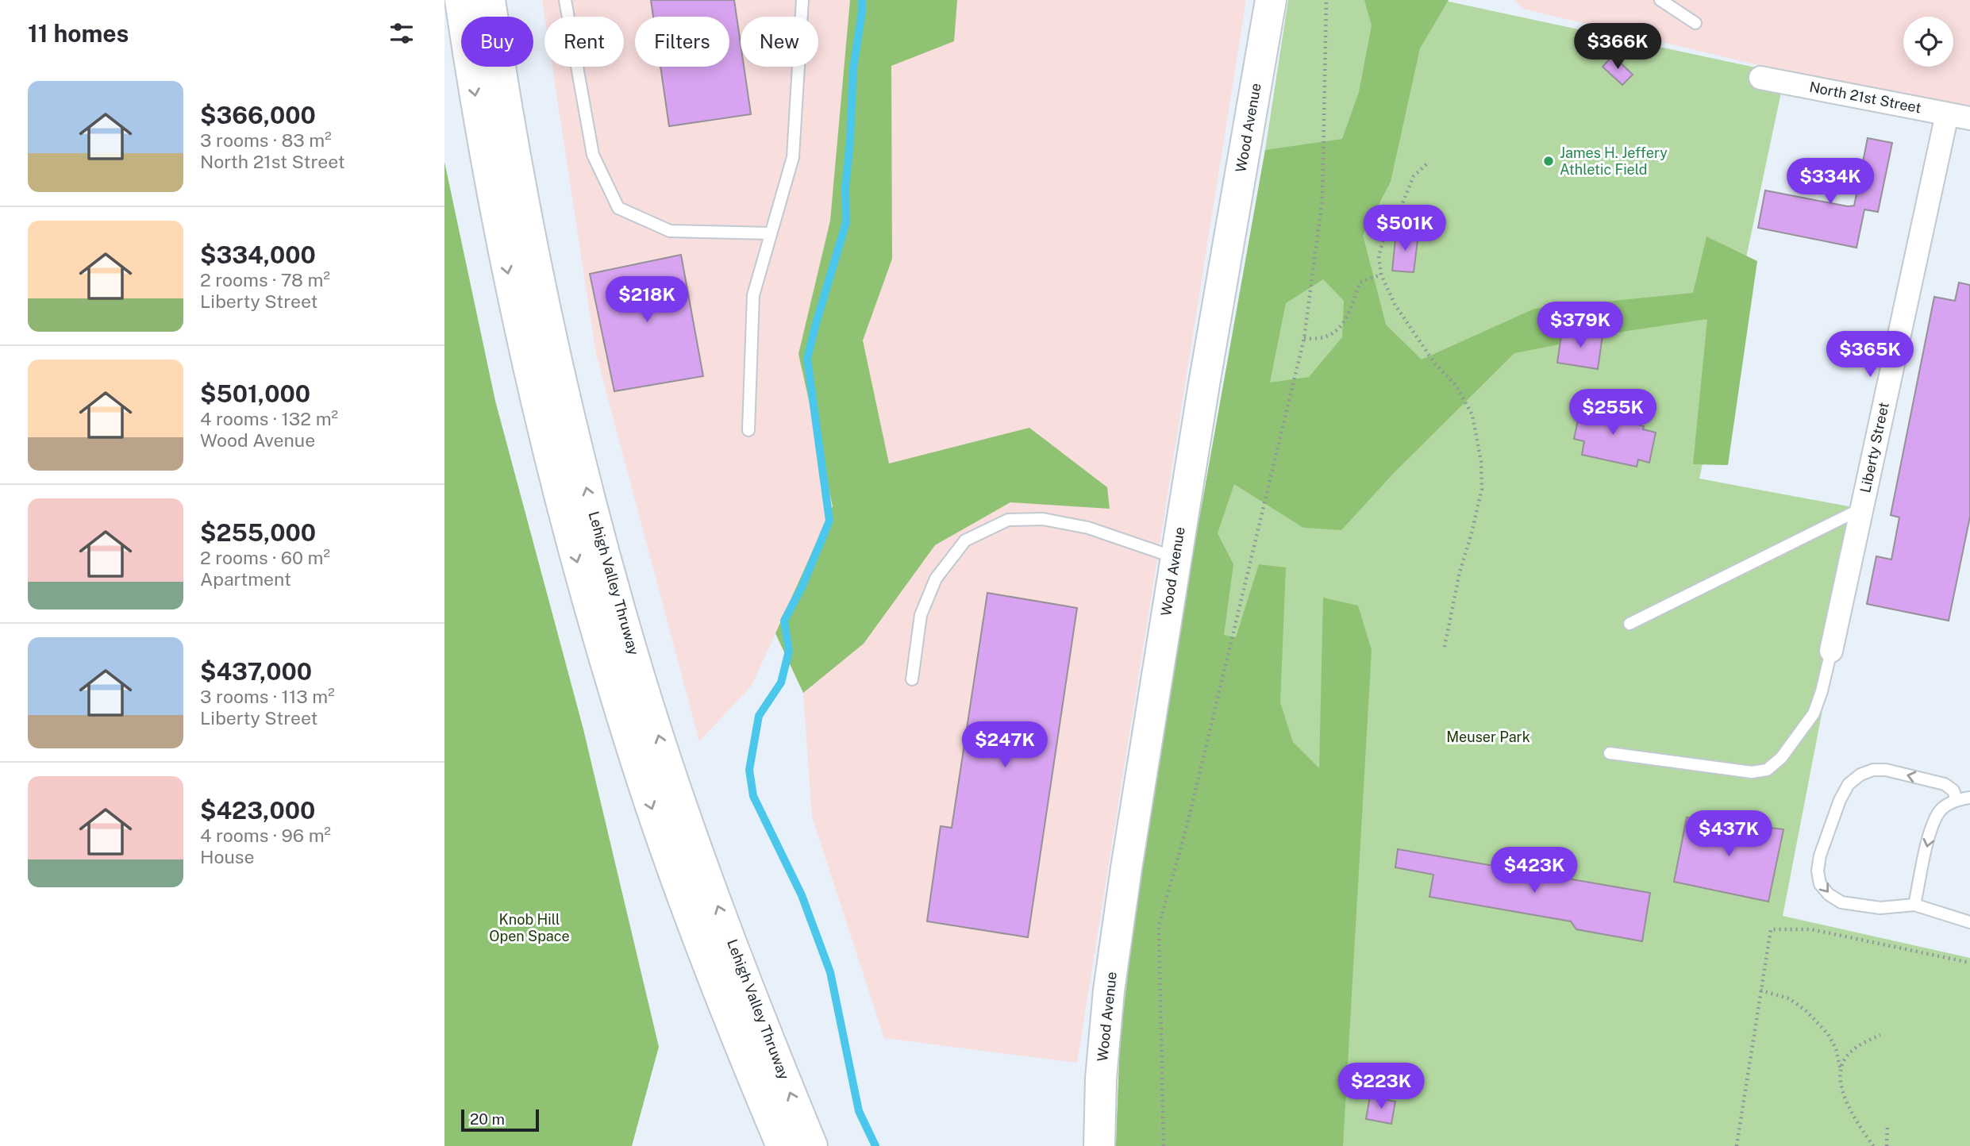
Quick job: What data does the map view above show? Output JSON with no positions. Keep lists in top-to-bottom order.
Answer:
{
  "streets": {
    "main road": ["Wood Avenue", "Lehigh Valley Thruway"],
    "street": ["North 21st Street", "Liberty Street"]
  },
  "crossings": [
    ["North 21st Street", "Liberty Street"]
  ],
  "parks": ["Meuser Park", "Knob Hill Open Space"],
  "places": ["James H. Jeffery Athletic Field"],
  "scale_bar": "20 m",
  "page": {
    "heading": "11 homes",
    "chip": [
      "Buy",
      "Rent",
      "Filters",
      "New"
    ],
    "price": [
      "$366K",
      "$334K",
      "$501K",
      "$218K",
      "$379K",
      "$365K",
      "$255K",
      "$247K",
      "$437K",
      "$423K",
      "$223K"
    ],
    "list": [
      {
        "name": "$366,000",
        "note": "3 rooms · 83 m² · North 21st Street"
      },
      {
        "name": "$334,000",
        "note": "2 rooms · 78 m² · Liberty Street"
      },
      {
        "name": "$501,000",
        "note": "4 rooms · 132 m² · Wood Avenue"
      },
      {
        "name": "$255,000",
        "note": "2 rooms · 60 m² · Apartment"
      },
      {
        "name": "$437,000",
        "note": "3 rooms · 113 m² · Liberty Street"
      },
      {
        "name": "$423,000",
        "note": "4 rooms · 96 m² · House"
      }
    ],
    "scale": "20 m"
  }
}
